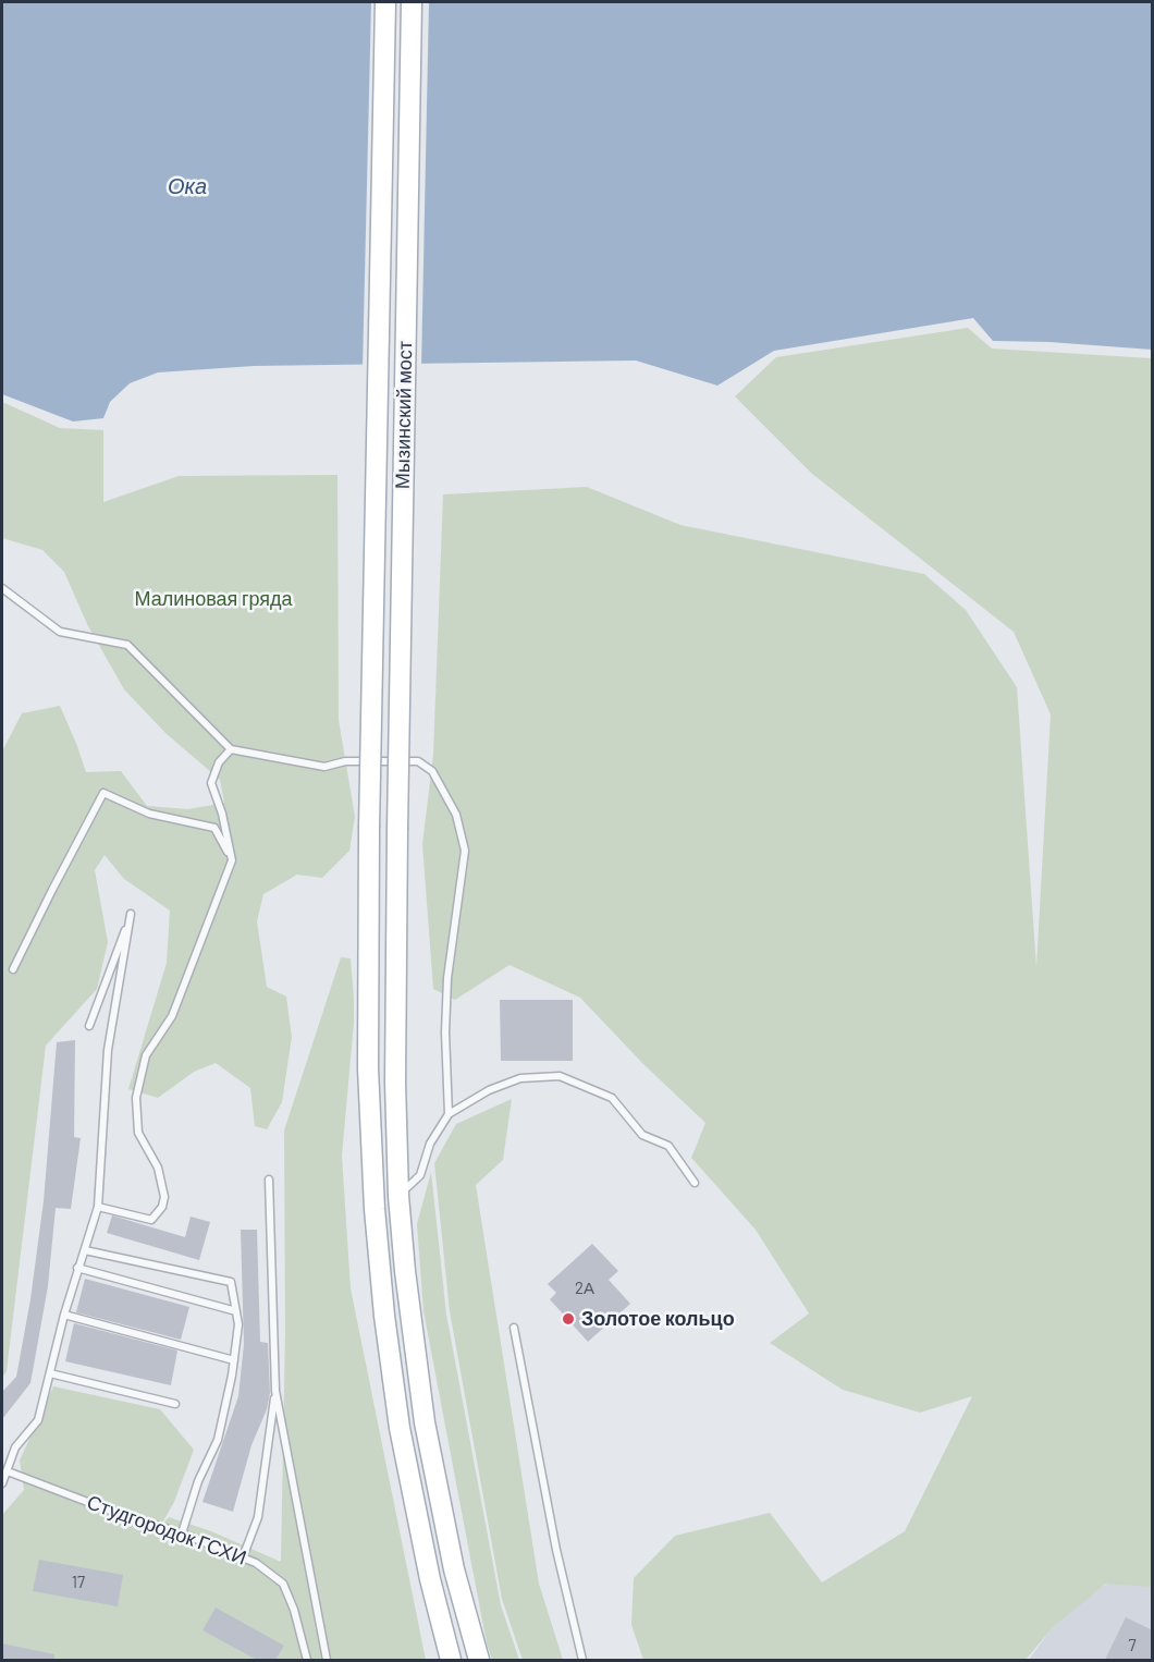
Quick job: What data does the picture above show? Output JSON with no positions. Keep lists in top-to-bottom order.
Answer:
{
  "streets": {
    "main road": ["Мызинский мост"],
    "lane": ["Студгородок ГСХИ"]
  },
  "water": ["Ока"],
  "parks": ["Малиновая гряда"],
  "places": ["Золотое кольцо"],
  "house_numbers": ["2А", "17", "7"]
}
